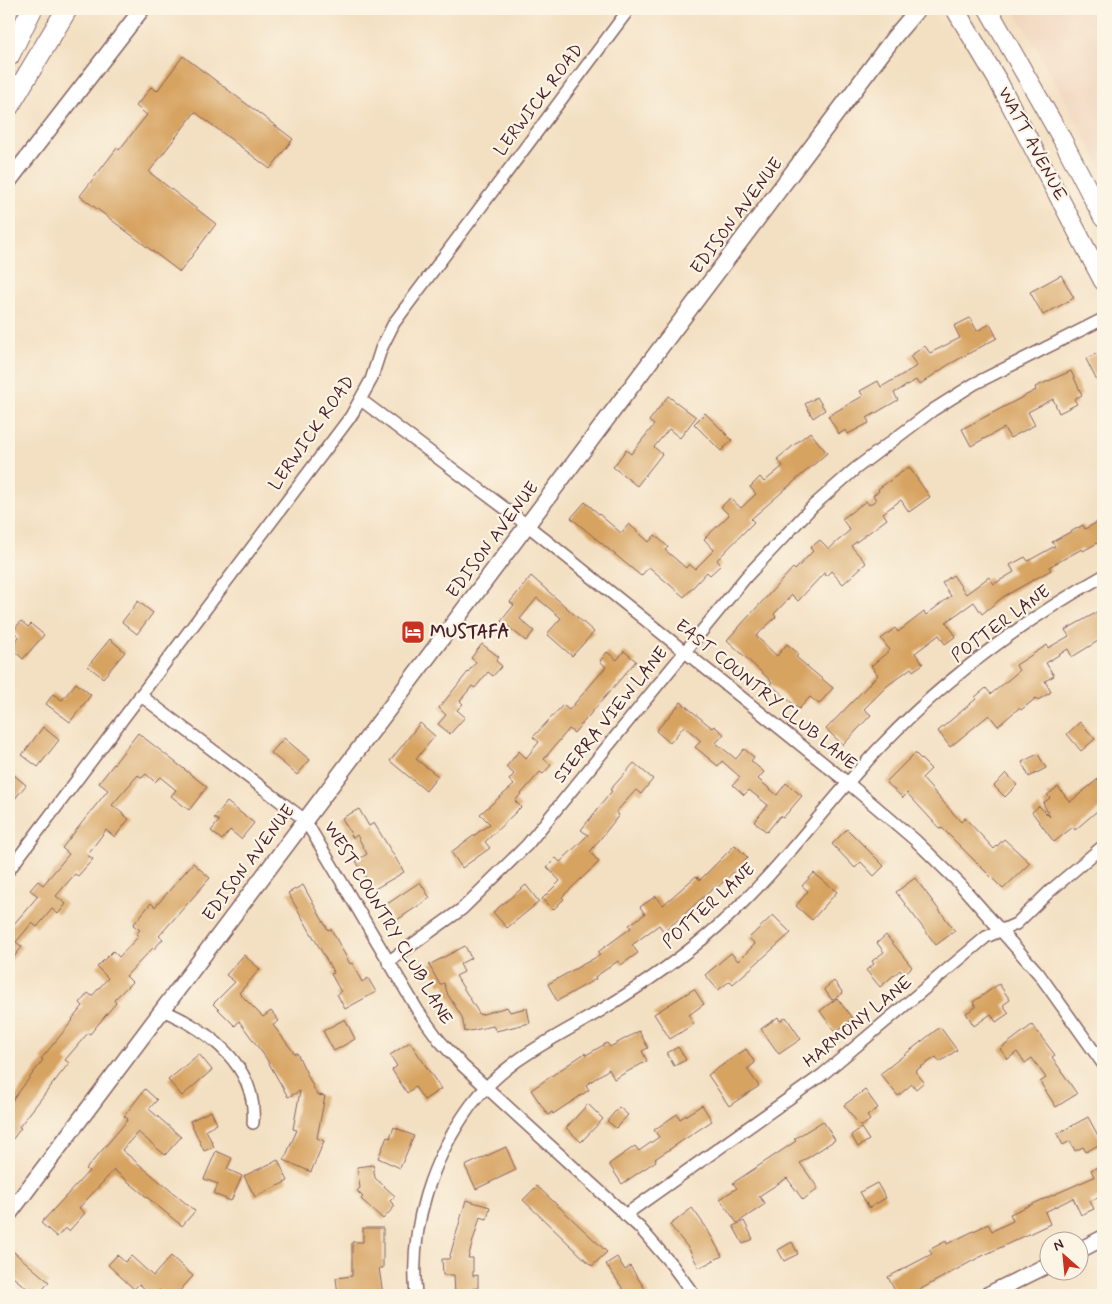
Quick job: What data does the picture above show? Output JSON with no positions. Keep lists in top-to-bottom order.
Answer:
{
  "streets": {
    "main road": ["WATT AVENUE"],
    "street": [
      "LERWICK ROAD",
      "EDISON AVENUE",
      "POTTER LANE",
      "EAST COUNTRY CLUB LANE",
      "SIERRA VIEW LANE",
      "WEST COUNTRY CLUB LANE",
      "HARMONY LANE"
    ]
  },
  "crossings": [
    ["LERWICK ROAD", "EAST COUNTRY CLUB LANE"],
    ["LERWICK ROAD", "WEST COUNTRY CLUB LANE"],
    ["EDISON AVENUE", "EAST COUNTRY CLUB LANE"],
    ["EDISON AVENUE", "WEST COUNTRY CLUB LANE"],
    ["POTTER LANE", "EAST COUNTRY CLUB LANE"],
    ["POTTER LANE", "WEST COUNTRY CLUB LANE"],
    ["EAST COUNTRY CLUB LANE", "SIERRA VIEW LANE"],
    ["EAST COUNTRY CLUB LANE", "HARMONY LANE"],
    ["SIERRA VIEW LANE", "WEST COUNTRY CLUB LANE"],
    ["WEST COUNTRY CLUB LANE", "HARMONY LANE"]
  ],
  "places": {
    "hotel": ["MUSTAFA"]
  },
  "north": "top left"
}
